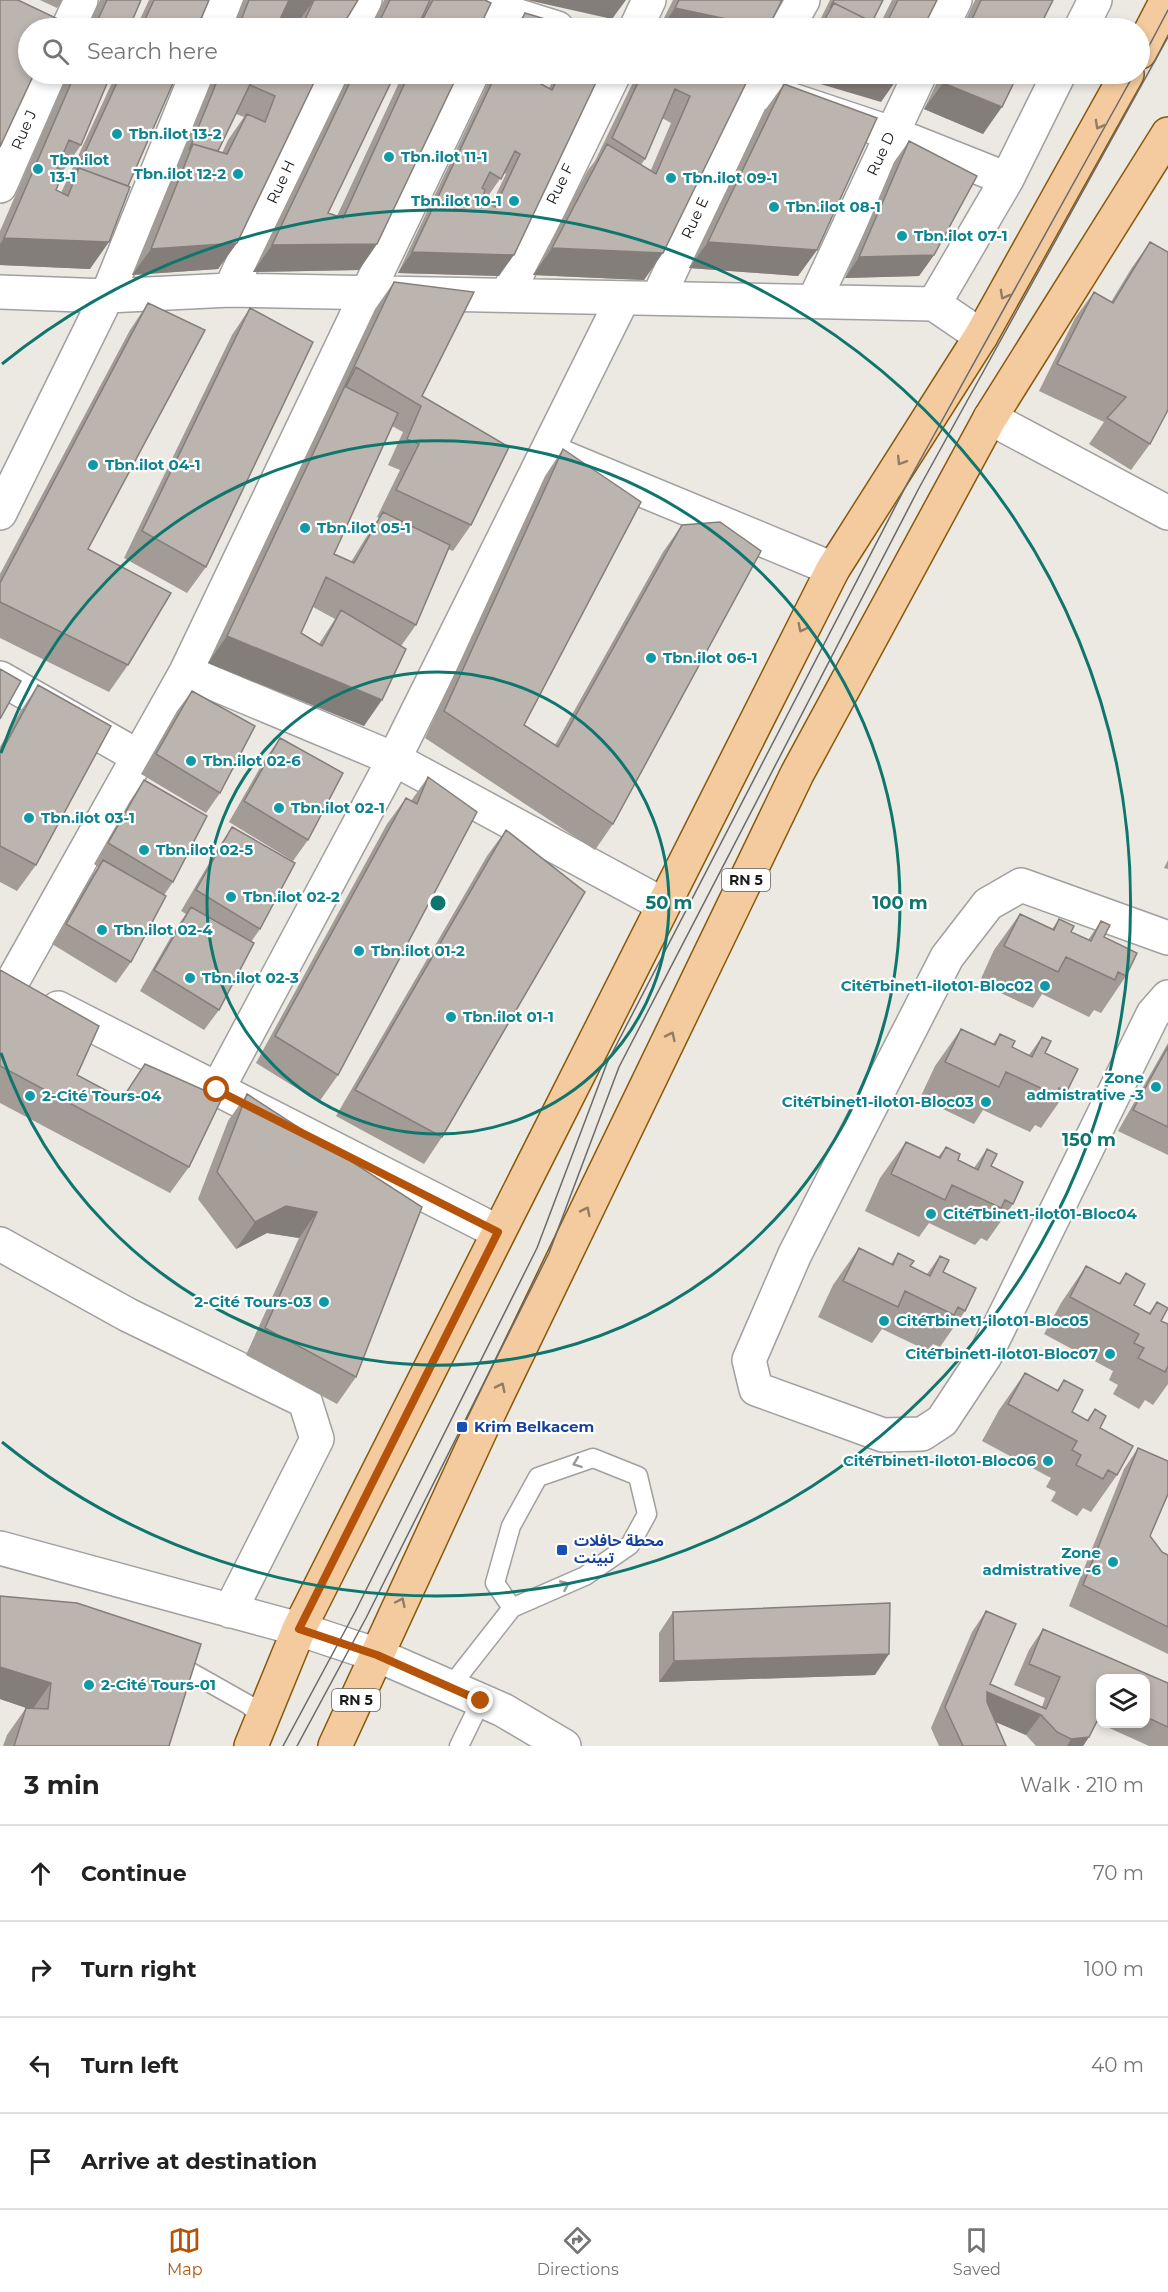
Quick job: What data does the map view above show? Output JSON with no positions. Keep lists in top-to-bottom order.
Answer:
{
  "streets": {
    "main road": ["RN 5"],
    "street": [
      "Rue J",
      "Rue D",
      "Rue H",
      "Rue F",
      "Rue E"
    ]
  },
  "places": {
    "other": [
      "Tbn.ilot 13-2",
      "Tbn.ilot 11-1",
      "Tbn.ilot 13-1",
      "Tbn.ilot 12-2",
      "Tbn.ilot 09-1",
      "Tbn.ilot 10-1",
      "Tbn.ilot 08-1",
      "Tbn.ilot 07-1",
      "Tbn.ilot 04-1",
      "Tbn.ilot 05-1",
      "Tbn.ilot 06-1",
      "Tbn.ilot 02-6",
      "Tbn.ilot 02-1",
      "Tbn.ilot 03-1",
      "Tbn.ilot 02-5",
      "Tbn.ilot 02-2",
      "Tbn.ilot 02-4",
      "Tbn.ilot 01-2",
      "Tbn.ilot 02-3",
      "CitéTbinet1-ilot01-Bloc02",
      "Tbn.ilot 01-1",
      "Zone admistrative -3",
      "2-Cité Tours-04",
      "CitéTbinet1-ilot01-Bloc03",
      "CitéTbinet1-ilot01-Bloc04",
      "2-Cité Tours-03",
      "CitéTbinet1-ilot01-Bloc05",
      "CitéTbinet1-ilot01-Bloc07",
      "CitéTbinet1-ilot01-Bloc06",
      "Zone admistrative -6",
      "2-Cité Tours-01"
    ],
    "transit": ["Krim Belkacem", "محطة حافلات تبينت"]
  },
  "page": {
    "search": "Search here",
    "heading": ["3 min", "Walk · 210 m"],
    "list": [
      ["Continue", "70 m"],
      ["Turn right", "100 m"],
      ["Turn left", "40 m"],
      "Arrive at destination"
    ],
    "nav": ["Map", "Directions", "Saved"]
  },
  "rings": ["50 m", "100 m", "150 m"]
}
